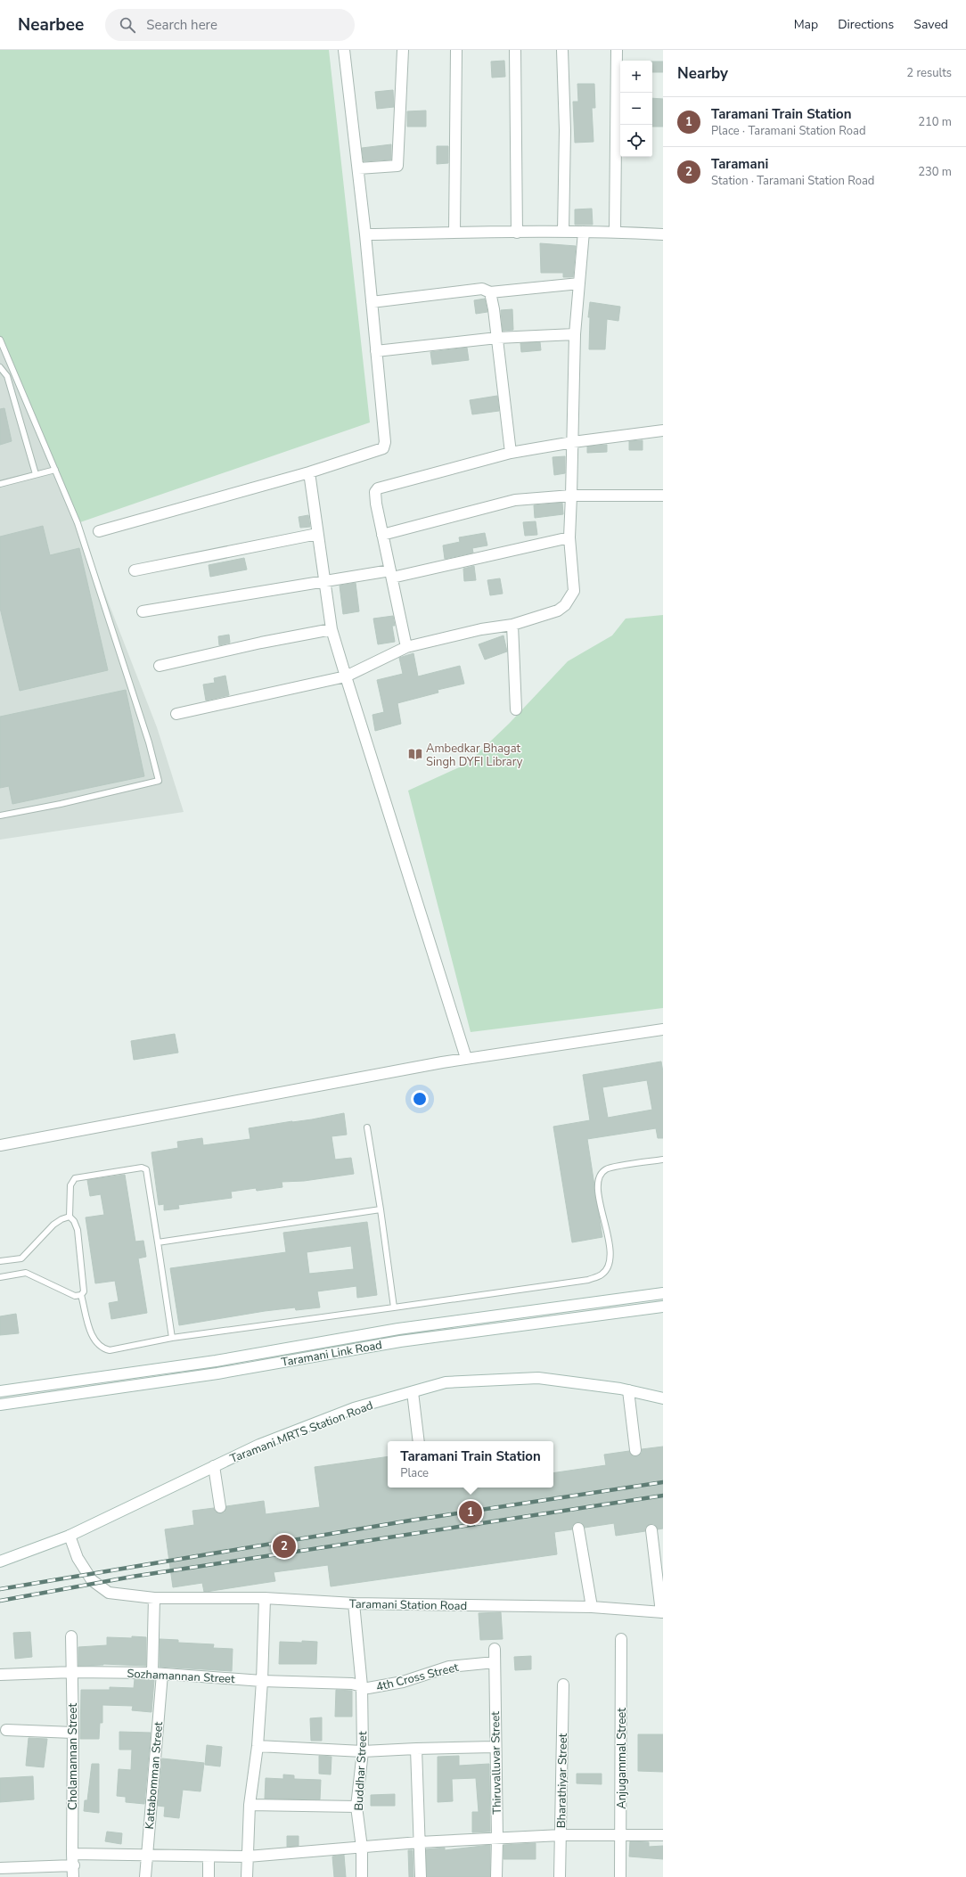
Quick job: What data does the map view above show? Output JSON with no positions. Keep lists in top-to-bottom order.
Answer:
{
  "streets": {
    "street": [
      "Taramani Link Road",
      "Taramani MRTS Station Road",
      "Taramani Station Road",
      "Sozhamannan Street",
      "4th Cross Street",
      "Cholamannan Street",
      "Anjugammal Street",
      "Thiruvalluvar Street",
      "Buddhar Street",
      "Kattabomman Street",
      "Bharathiyar Street"
    ]
  },
  "crossings": [
    ["Taramani MRTS Station Road", "Taramani Station Road"],
    ["Taramani Station Road", "Buddhar Street"],
    ["Taramani Station Road", "Kattabomman Street"],
    ["Sozhamannan Street", "4th Cross Street"],
    ["Sozhamannan Street", "Cholamannan Street"],
    ["Sozhamannan Street", "Buddhar Street"],
    ["Sozhamannan Street", "Kattabomman Street"],
    ["4th Cross Street", "Thiruvalluvar Street"],
    ["4th Cross Street", "Buddhar Street"]
  ],
  "places": {
    "library": ["Ambedkar Bhagat Singh DYFI Library"]
  },
  "page": {
    "header": "Nearbee",
    "search": "Search here",
    "nav": ["Map", "Directions", "Saved"],
    "heading": ["Nearby", "2 results"],
    "map_buttons": ["+", "−"],
    "list": [
      {
        "mark": "1",
        "name": "Taramani Train Station",
        "note": "Place · Taramani Station Road",
        "value": "210 m"
      },
      {
        "mark": "2",
        "name": "Taramani",
        "note": "Station · Taramani Station Road",
        "value": "230 m"
      }
    ],
    "popup": ["Taramani Train Station", "Place"],
    "pins": ["1", "2"]
  }
}
